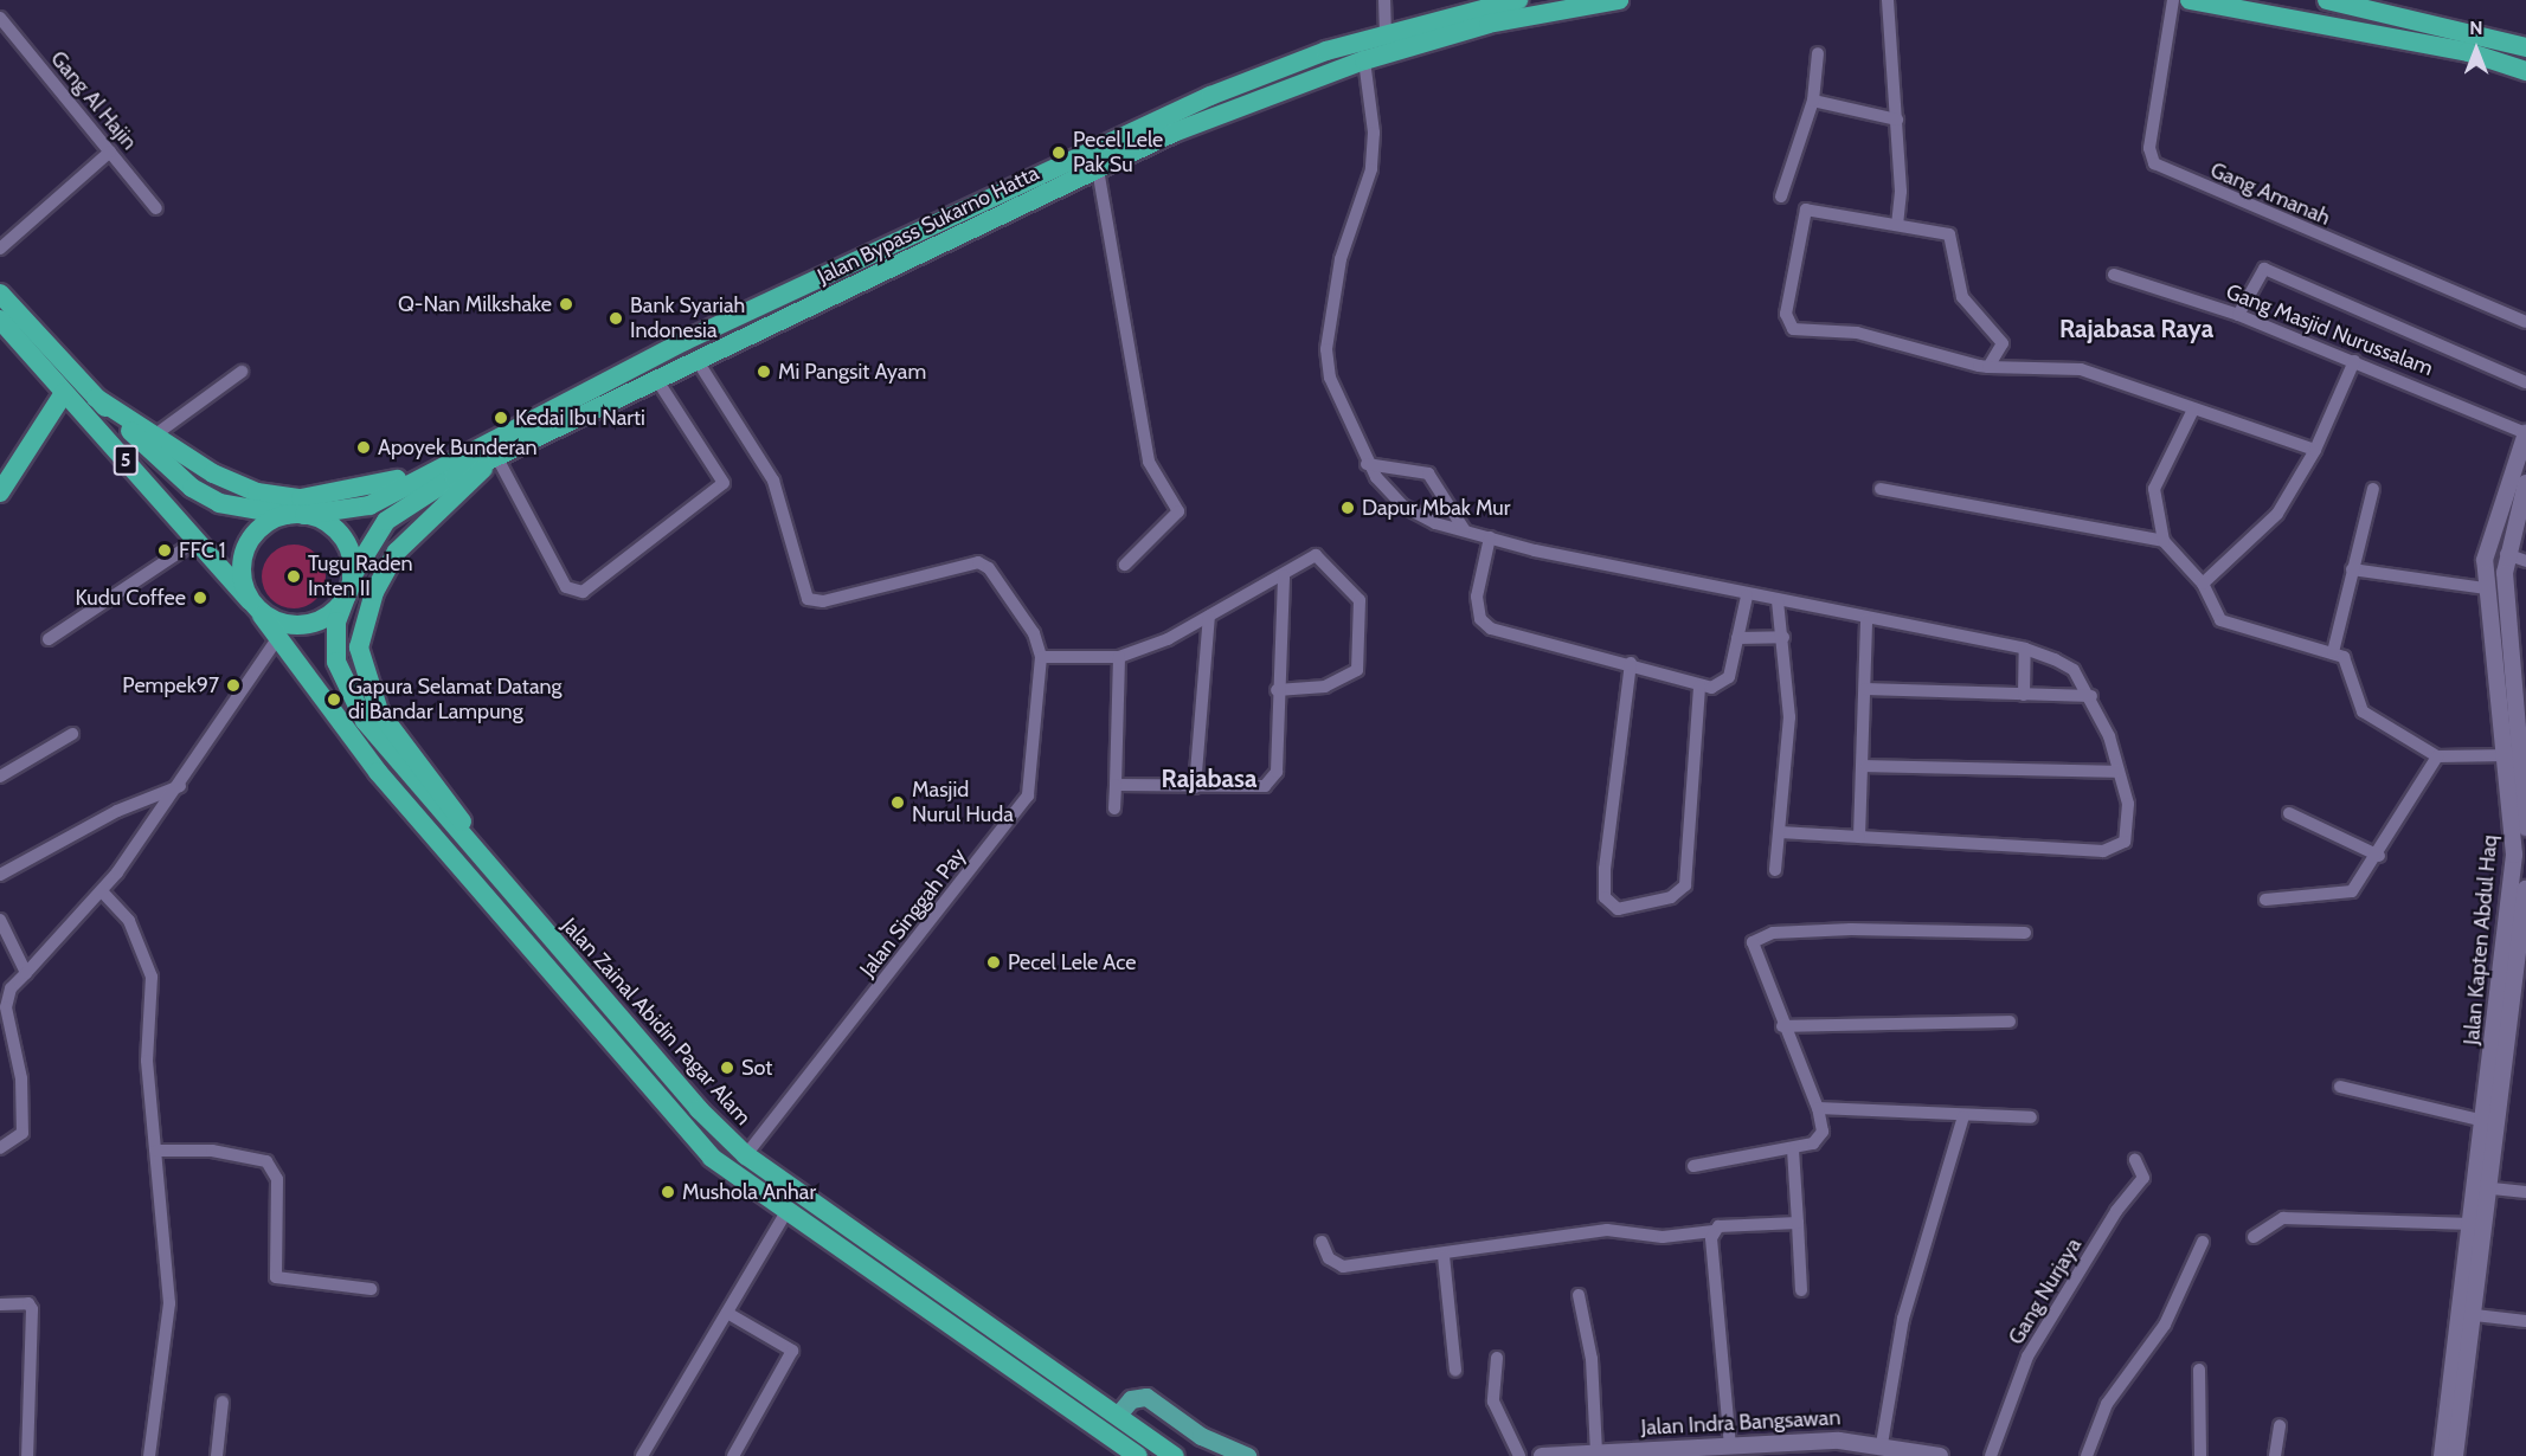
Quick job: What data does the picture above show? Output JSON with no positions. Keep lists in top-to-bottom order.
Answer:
{
  "streets": {
    "highway": ["Jalan Bypass Sukarno Hatta", "5", "Jalan Zainal Abidin Pagar Alam"],
    "street": [
      "Gang Al Hajin",
      "Gang Amanah",
      "Gang Masjid Nurussalam",
      "Jalan Singgah Pay",
      "Jalan Kapten Abdul Haq",
      "Gang Nurjaya",
      "Jalan Indra Bangsawan"
    ]
  },
  "crossings": [
    ["Jalan Bypass Sukarno Hatta", "5"],
    ["Jalan Bypass Sukarno Hatta", "Jalan Singgah Pay"],
    ["Jalan Bypass Sukarno Hatta", "Jalan Zainal Abidin Pagar Alam"],
    ["Gang Masjid Nurussalam", "Jalan Kapten Abdul Haq"],
    ["5", "Jalan Zainal Abidin Pagar Alam"],
    ["Jalan Singgah Pay", "Jalan Zainal Abidin Pagar Alam"]
  ],
  "districts": ["Rajabasa Raya", "Rajabasa"],
  "places": [
    "Pecel Lele Pak Su",
    "Q-Nan Milkshake",
    "Bank Syariah Indonesia",
    "Mi Pangsit Ayam",
    "Kedai Ibu Narti",
    "Apoyek Bunderan",
    "Dapur Mbak Mur",
    "FFC 1",
    "Tugu Raden Inten II",
    "Kudu Coffee",
    "Pempek97",
    "Gapura Selamat Datang di Bandar Lampung",
    "Masjid Nurul Huda",
    "Pecel Lele Ace",
    "Sot",
    "Mushola Anhar"
  ],
  "north": "top"
}
